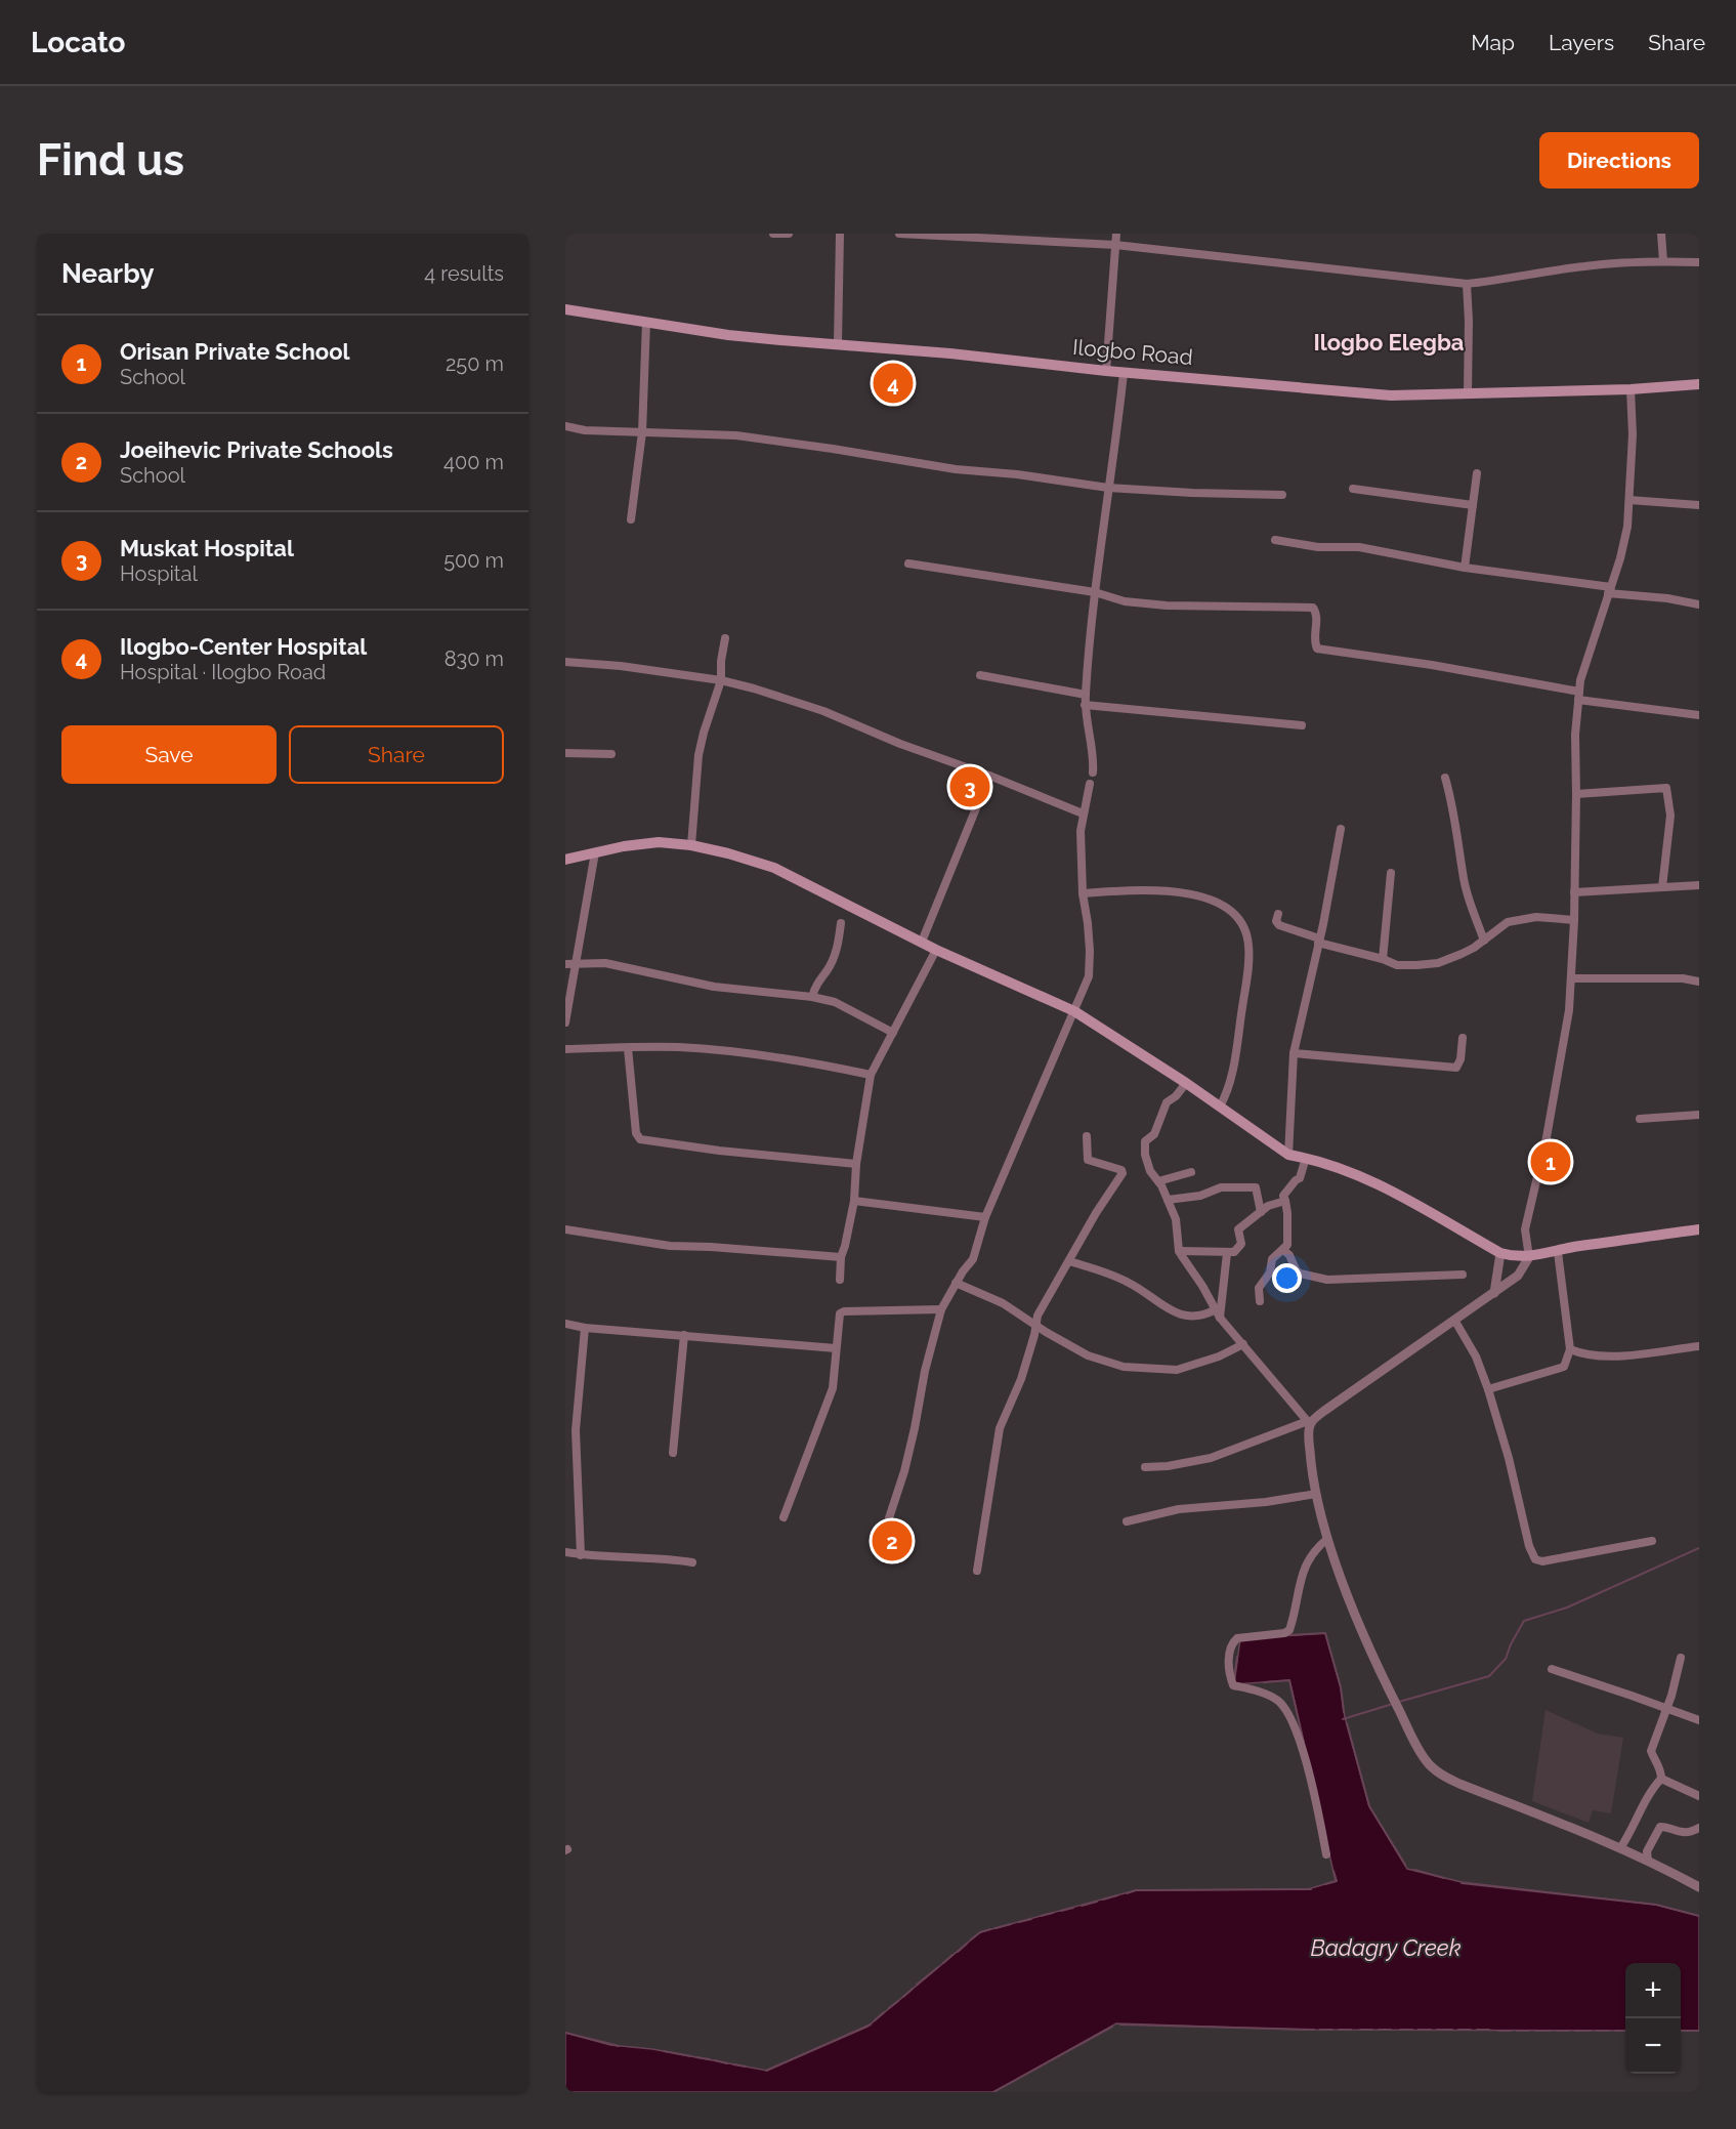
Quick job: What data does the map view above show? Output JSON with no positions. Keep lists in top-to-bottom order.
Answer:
{
  "streets": {
    "main road": ["Ilogbo Road"]
  },
  "districts": ["Ilogbo Elegba"],
  "water": ["Badagry Creek"],
  "page": {
    "header": "Locato",
    "nav": ["Map", "Layers", "Share"],
    "buttons": [
      "Directions",
      ["Save", "Share"]
    ],
    "title": "Find us",
    "heading": ["Nearby", "4 results"],
    "list": [
      {
        "mark": "1",
        "name": "Orisan Private School",
        "note": "School",
        "value": "250 m"
      },
      {
        "mark": "2",
        "name": "Joeihevic Private Schools",
        "note": "School",
        "value": "400 m"
      },
      {
        "mark": "3",
        "name": "Muskat Hospital",
        "note": "Hospital",
        "value": "500 m"
      },
      {
        "mark": "4",
        "name": "Ilogbo-Center Hospital",
        "note": "Hospital · Ilogbo Road",
        "value": "830 m"
      }
    ],
    "pins": [
      "4",
      "3",
      "1",
      "2"
    ],
    "map_buttons": ["+", "−"]
  }
}
